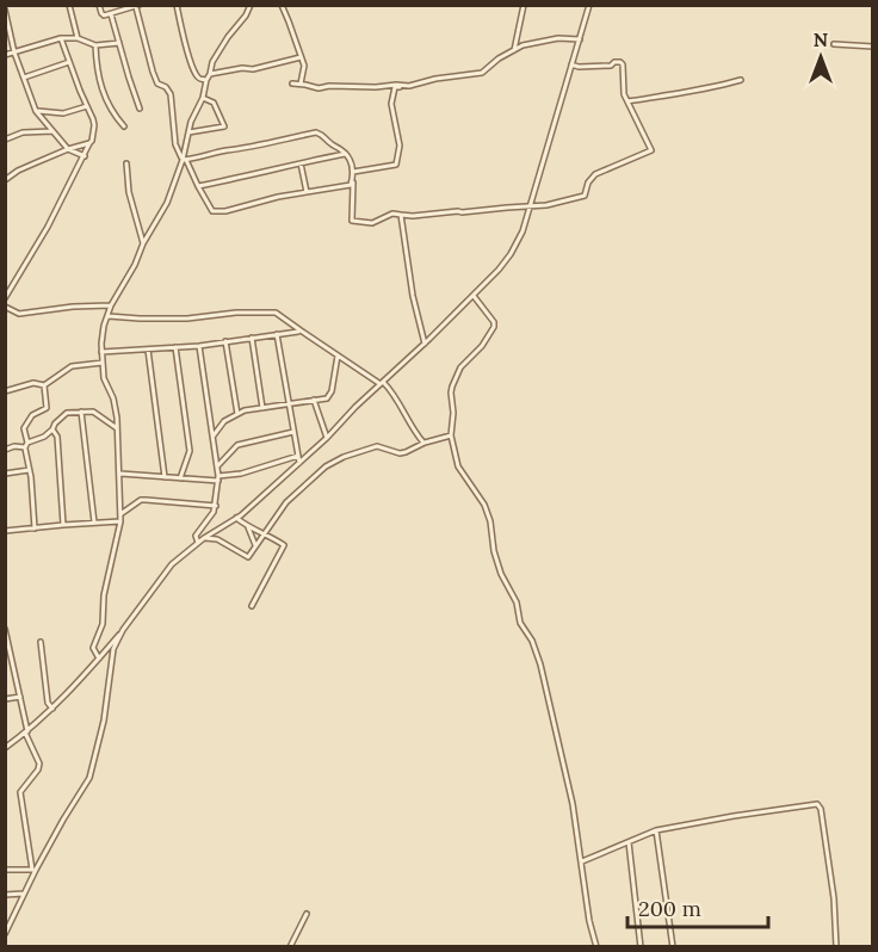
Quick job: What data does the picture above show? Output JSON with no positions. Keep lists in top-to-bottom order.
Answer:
{
  "scale_bar": "200 m",
  "north": "top"
}
